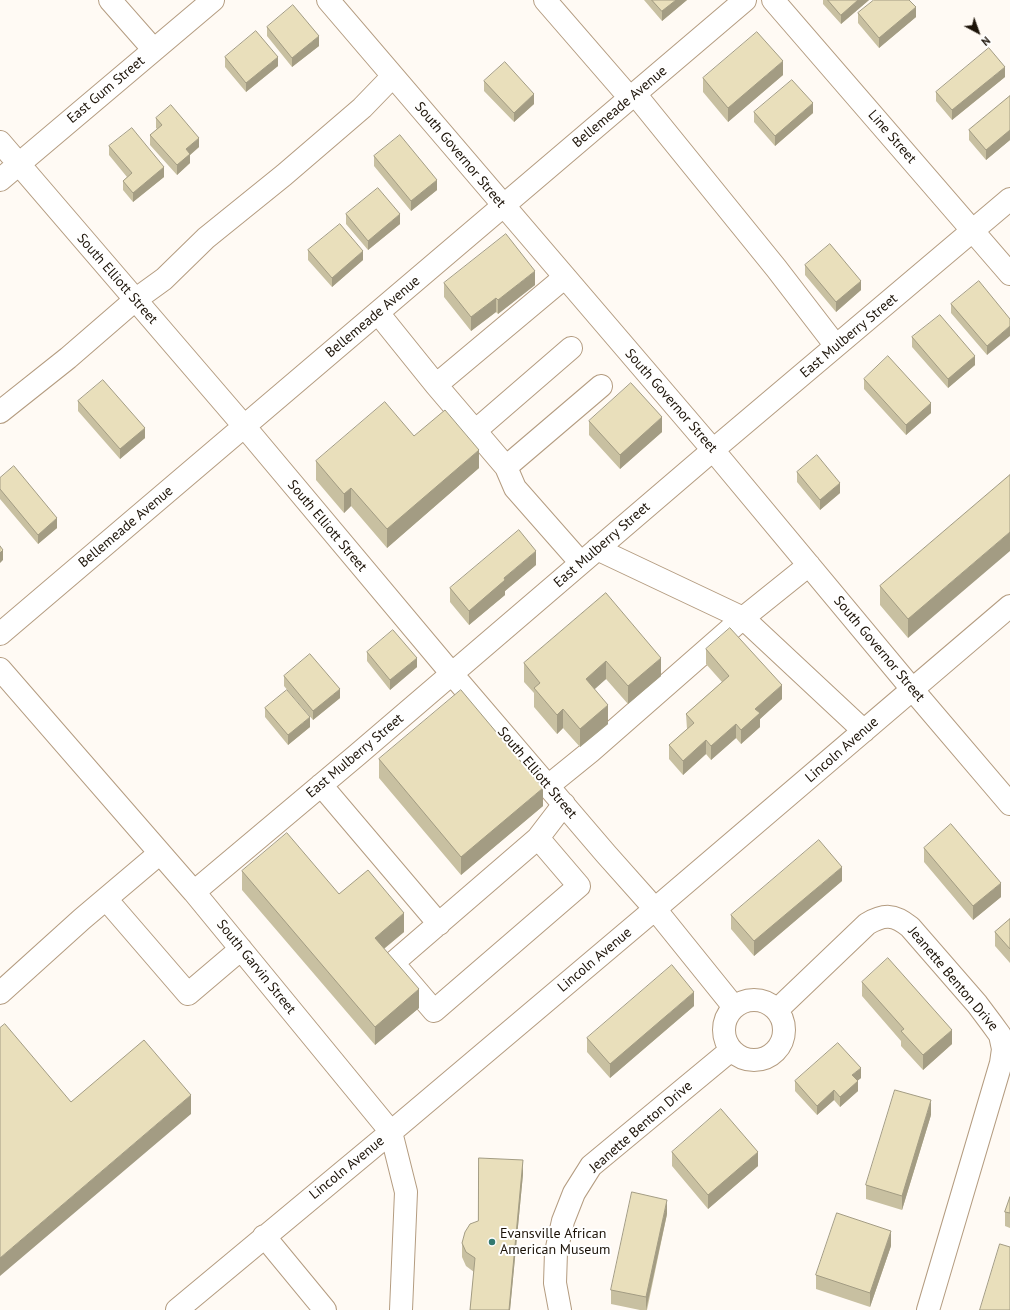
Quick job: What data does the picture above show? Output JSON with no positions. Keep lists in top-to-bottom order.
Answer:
{
  "streets": {
    "street": [
      "East Gum Street",
      "Bellemeade Avenue",
      "Line Street",
      "South Governor Street",
      "South Elliott Street",
      "East Mulberry Street",
      "Lincoln Avenue",
      "South Garvin Street",
      "Jeanette Benton Drive"
    ]
  },
  "crossings": [
    ["East Gum Street", "South Elliott Street"],
    ["Bellemeade Avenue", "South Governor Street"],
    ["Bellemeade Avenue", "South Elliott Street"],
    ["Line Street", "East Mulberry Street"],
    ["South Governor Street", "East Mulberry Street"],
    ["South Governor Street", "Lincoln Avenue"],
    ["South Elliott Street", "East Mulberry Street"],
    ["South Elliott Street", "Lincoln Avenue"],
    ["South Elliott Street", "Jeanette Benton Drive"],
    ["East Mulberry Street", "South Garvin Street"],
    ["Lincoln Avenue", "South Garvin Street"]
  ],
  "places": ["Evansville African American Museum"],
  "north": "bottom right"
}
